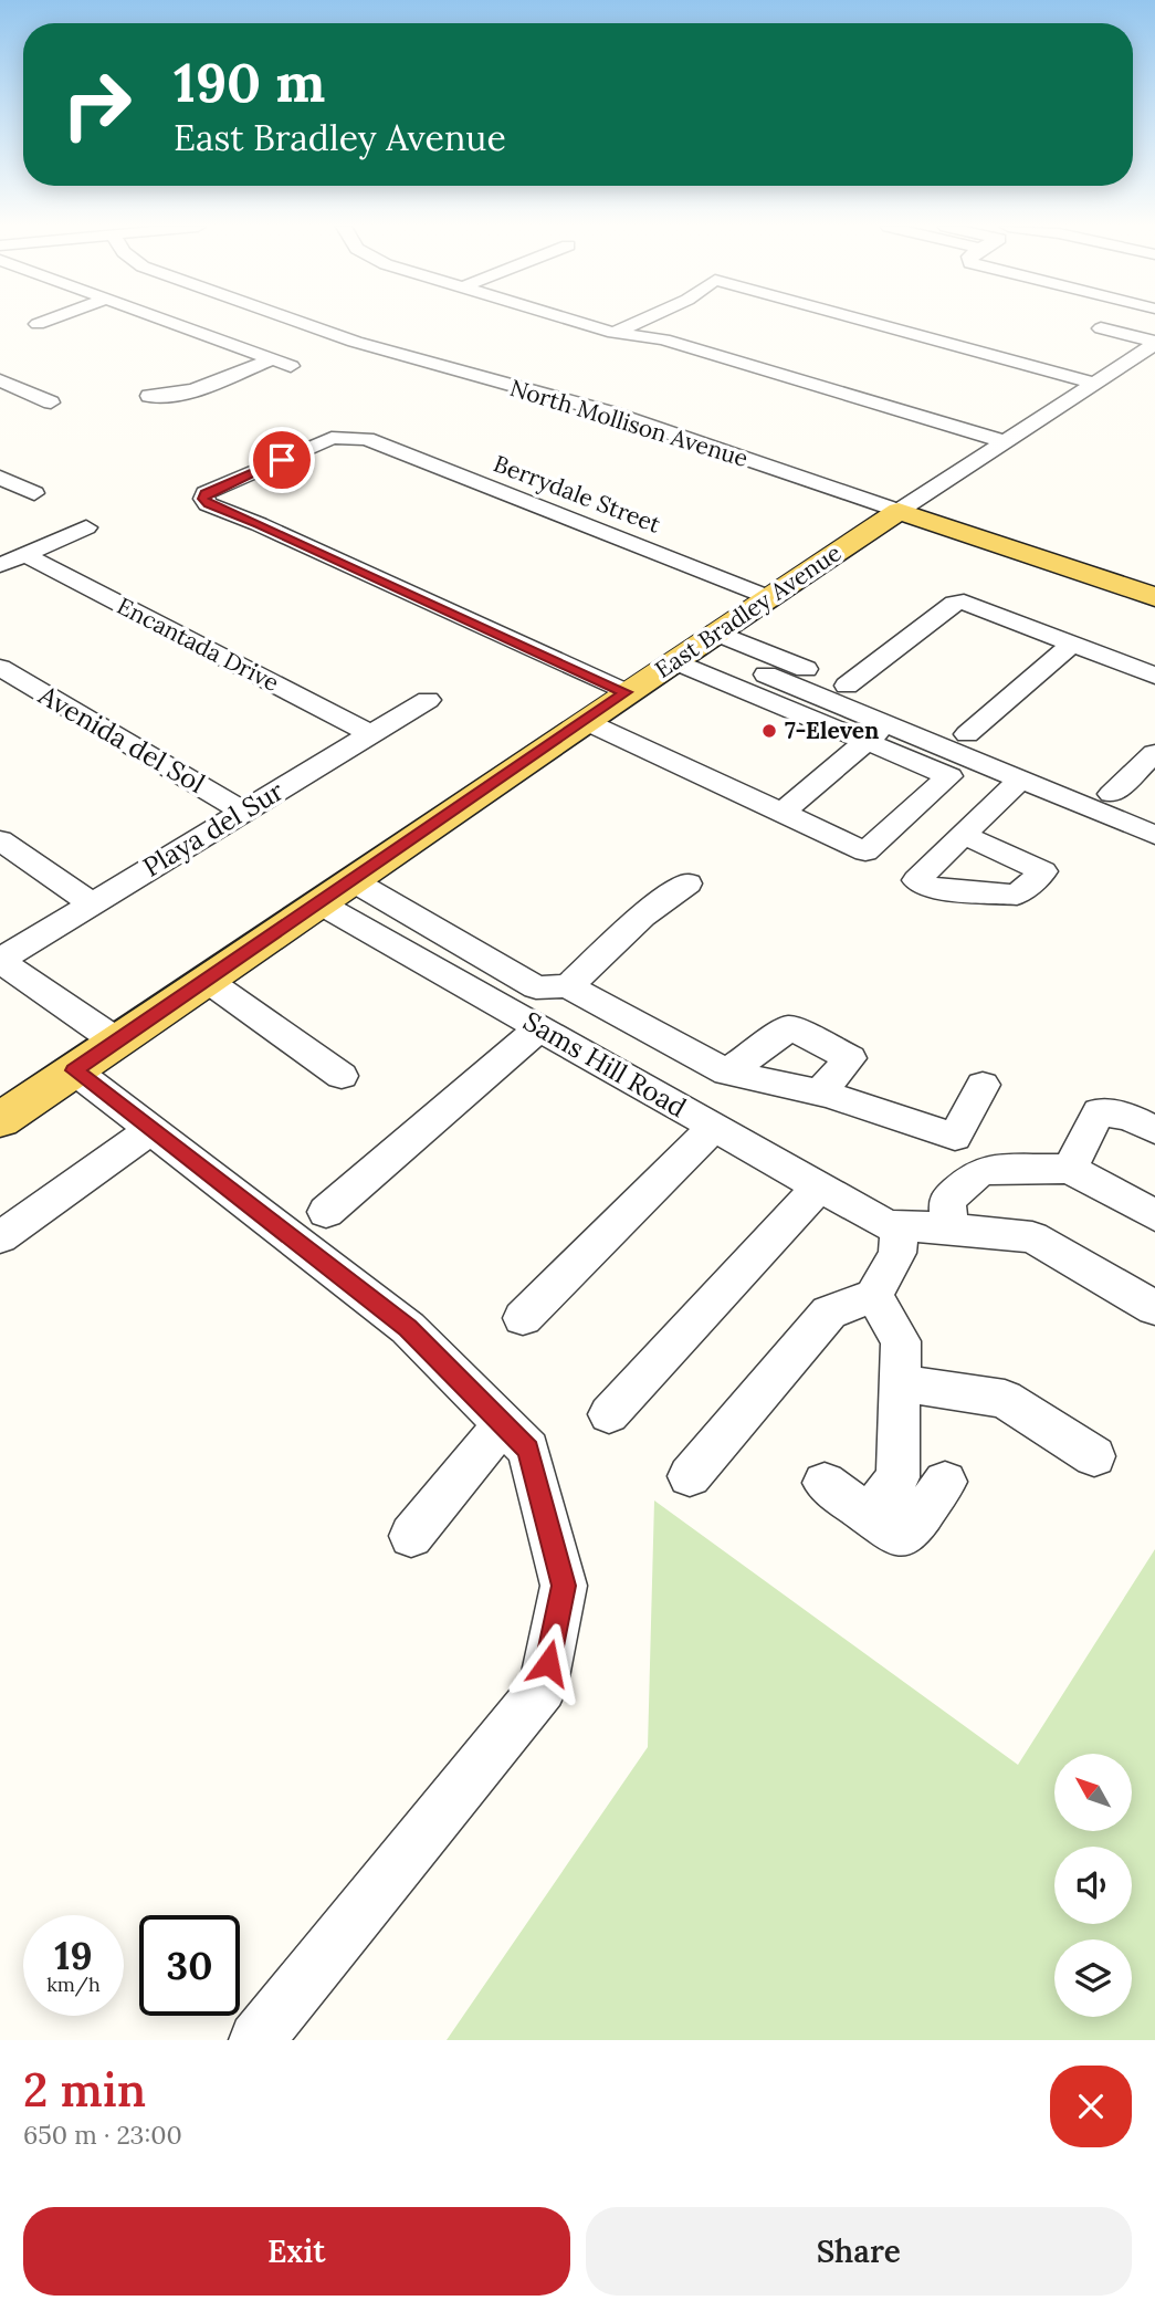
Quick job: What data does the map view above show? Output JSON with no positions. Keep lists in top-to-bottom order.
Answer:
{
  "streets": {
    "main road": ["North Mollison Avenue", "East Bradley Avenue"],
    "street": [
      "Berrydale Street",
      "Encantada Drive",
      "Avenida del Sol",
      "Playa del Sur",
      "Sams Hill Road"
    ]
  },
  "crossings": [
    ["North Mollison Avenue", "East Bradley Avenue"],
    ["Berrydale Street", "East Bradley Avenue"],
    ["East Bradley Avenue", "Sams Hill Road"],
    ["Encantada Drive", "Playa del Sur"],
    ["Avenida del Sol", "Playa del Sur"]
  ],
  "places": ["7-Eleven"],
  "north": "top left",
  "page": {
    "turn": ["190 m", "East Bradley Avenue"],
    "speed": "19 km/h",
    "limit": "30",
    "heading": ["2 min", "650 m · 23:00"],
    "buttons": ["Exit", "Share"]
  }
}
